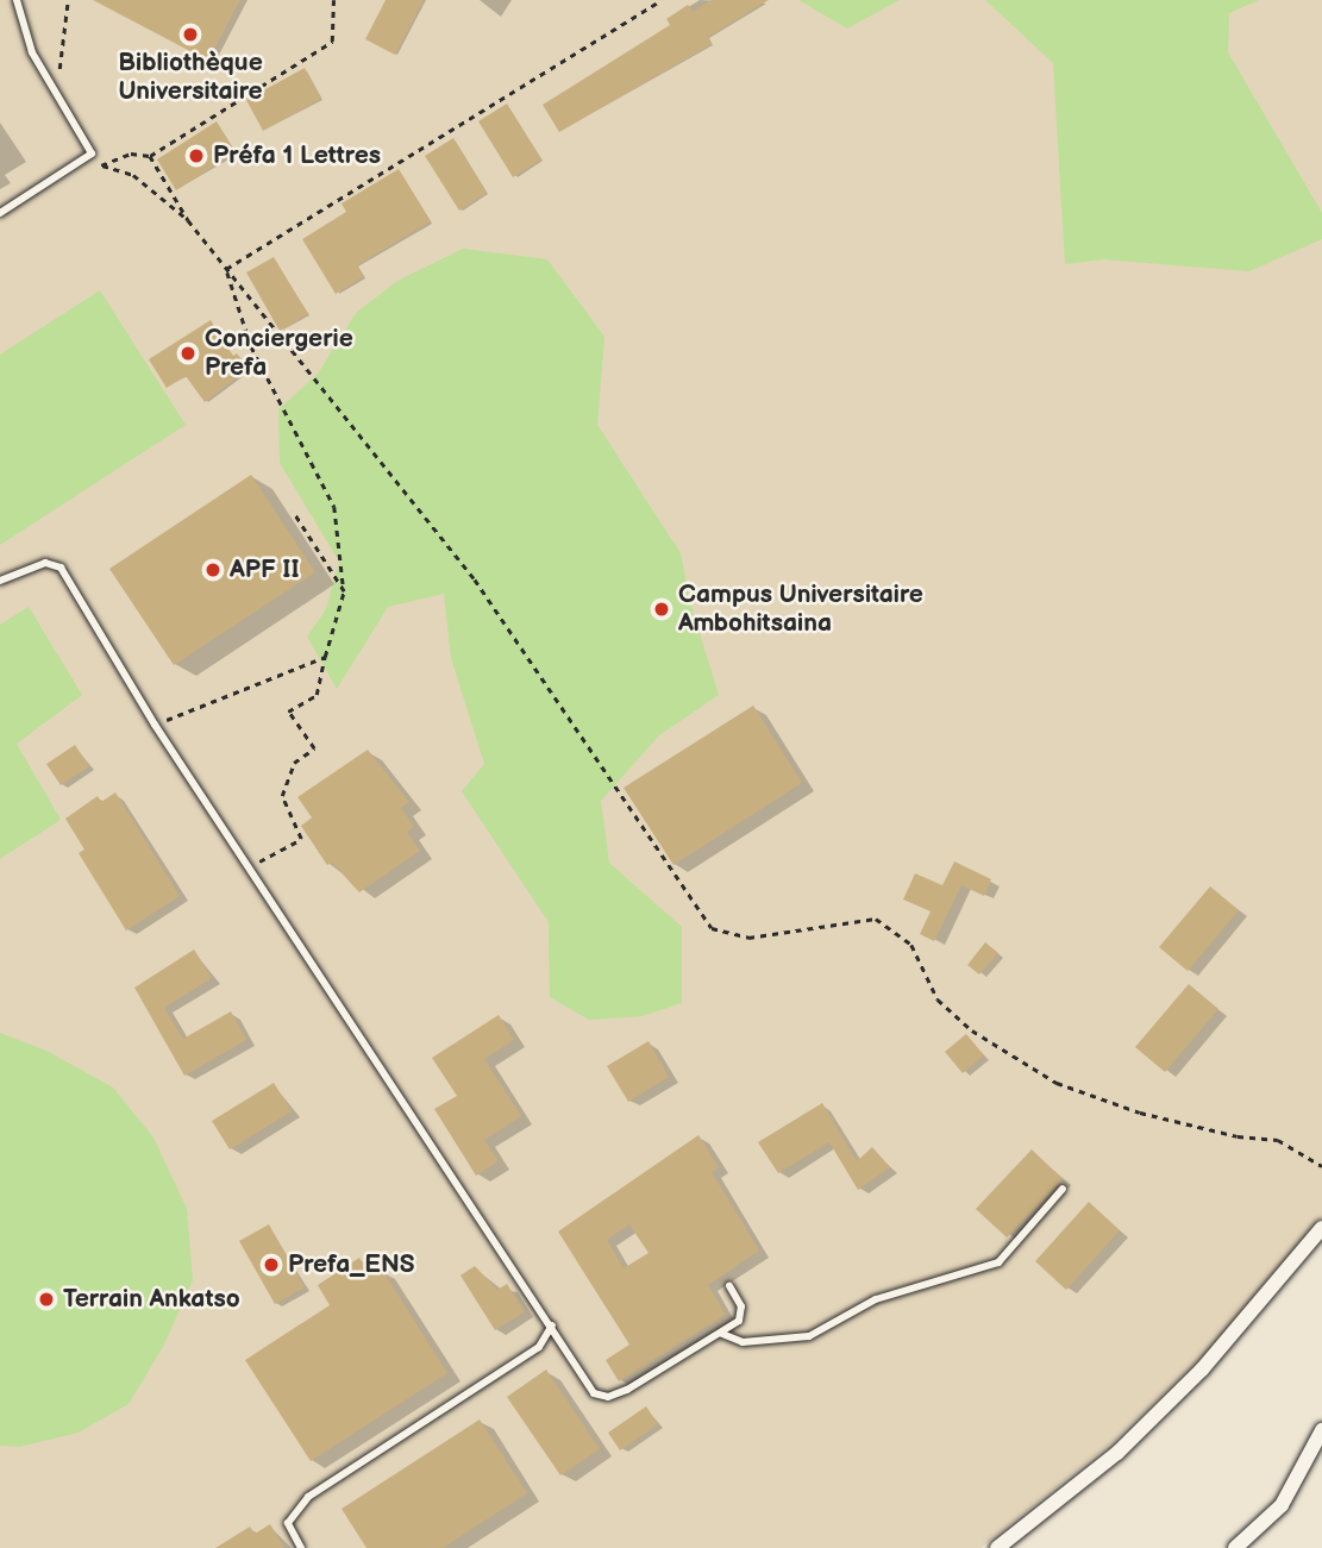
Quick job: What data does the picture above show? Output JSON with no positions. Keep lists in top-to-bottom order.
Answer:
{
  "places": [
    "Bibliothèque Universitaire",
    "Préfa 1 Lettres",
    "Conciergerie Prefa",
    "APF II",
    "Campus Universitaire Ambohitsaina",
    "Prefa_ENS",
    "Terrain Ankatso"
  ]
}
